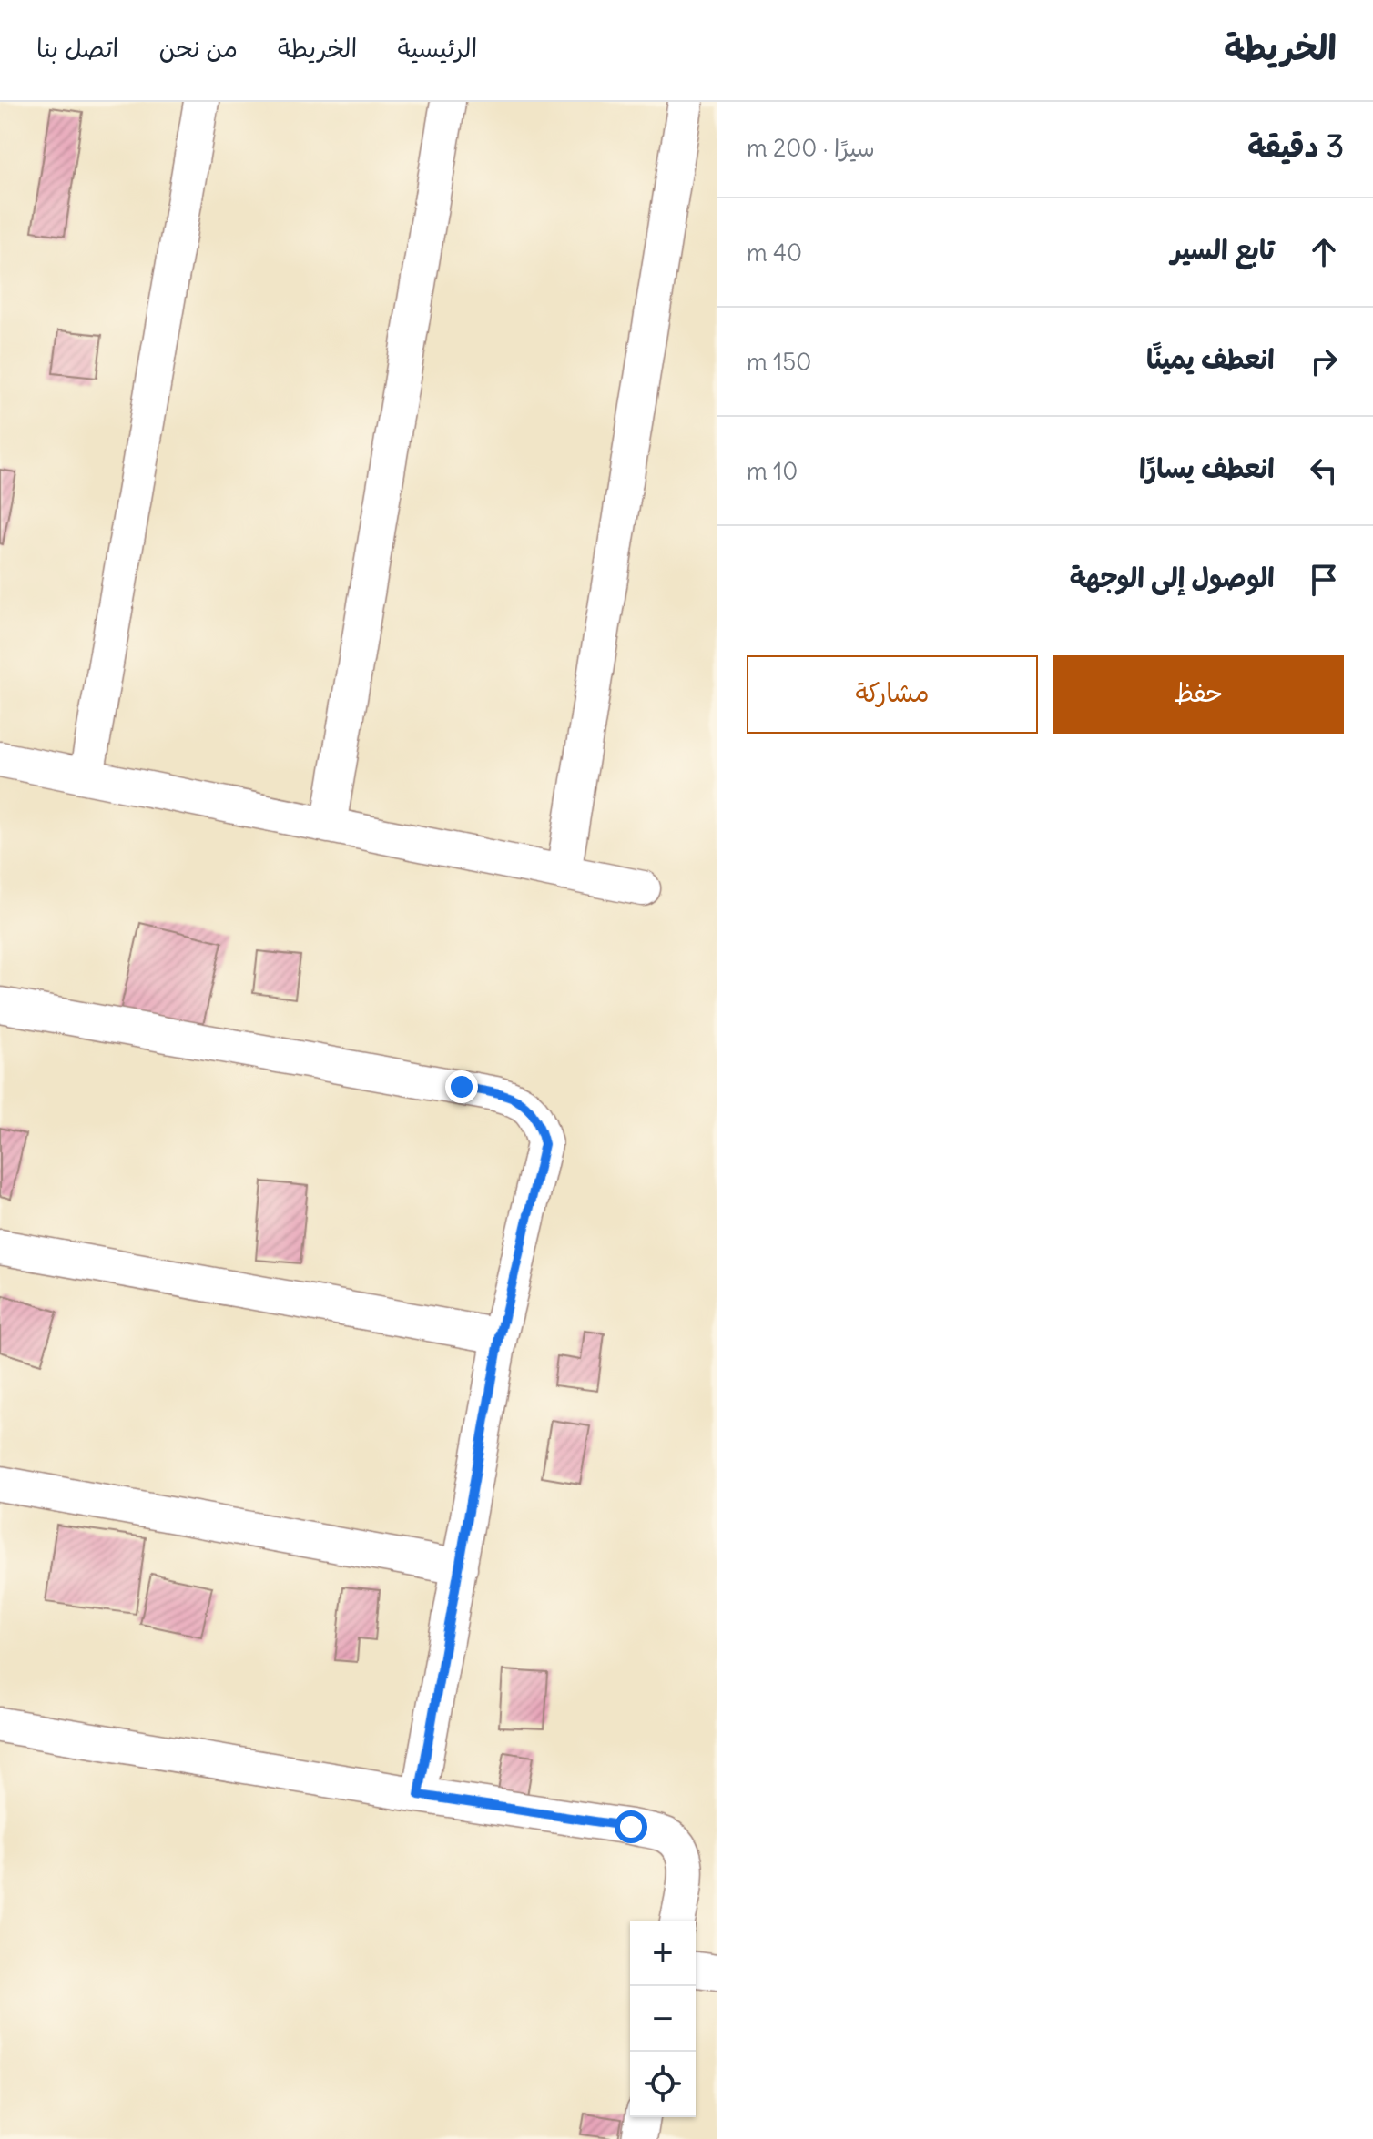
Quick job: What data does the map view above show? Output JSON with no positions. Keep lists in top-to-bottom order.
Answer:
{
  "page": {
    "header": "الخريطة",
    "nav": [
      "الرئيسية",
      "الخريطة",
      "من نحن",
      "اتصل بنا"
    ],
    "heading": ["3 دقيقة", "سيرًا · 200 m"],
    "list": [
      ["تابع السير", "40 m"],
      ["انعطف يمينًا", "150 m"],
      ["انعطف يسارًا", "10 m"],
      "الوصول إلى الوجهة"
    ],
    "buttons": ["حفظ", "مشاركة"],
    "map_buttons": ["+", "−"]
  }
}
